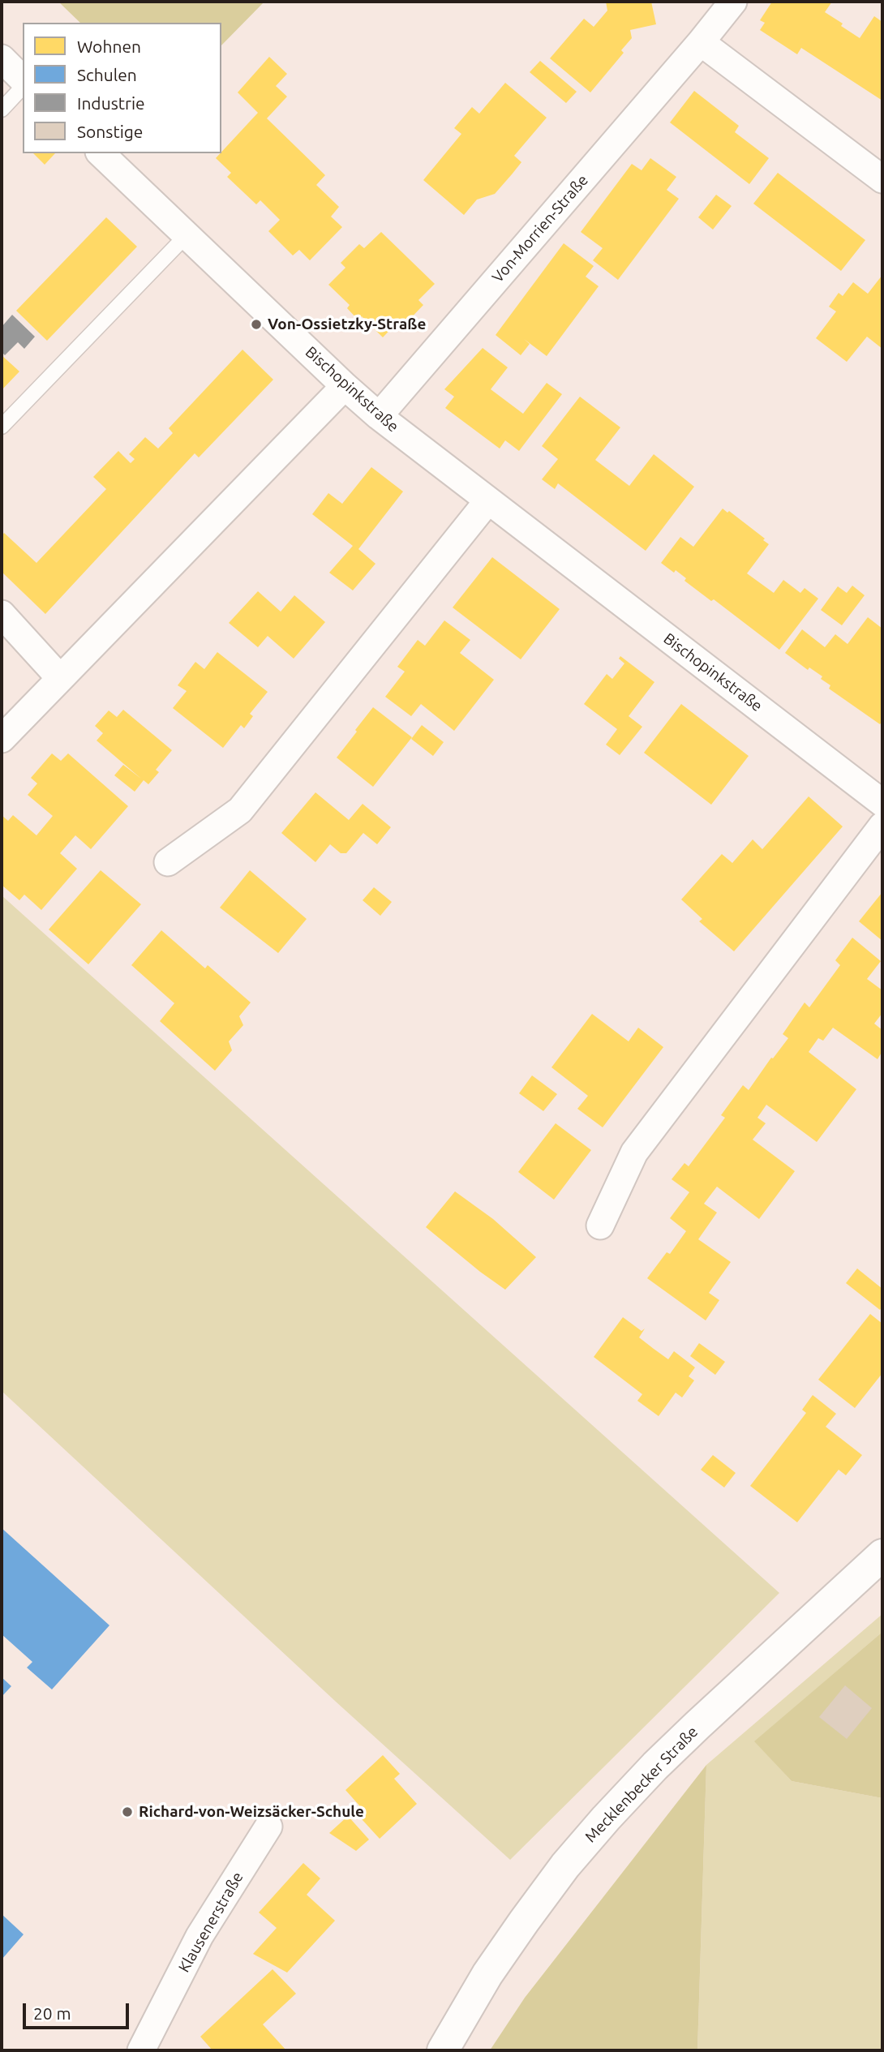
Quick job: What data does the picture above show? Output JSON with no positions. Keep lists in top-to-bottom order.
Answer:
{
  "streets": {
    "street": [
      "Von-Morrien-Straße",
      "Bischopinkstraße",
      "Mecklenbecker Straße",
      "Klausenerstraße"
    ]
  },
  "crossings": [
    ["Von-Morrien-Straße", "Bischopinkstraße"]
  ],
  "places": ["Von-Ossietzky-Straße", "Richard-von-Weizsäcker-Schule"],
  "legend": [
    "Wohnen",
    "Schulen",
    "Industrie",
    "Sonstige"
  ],
  "scale_bar": "20 m"
}
